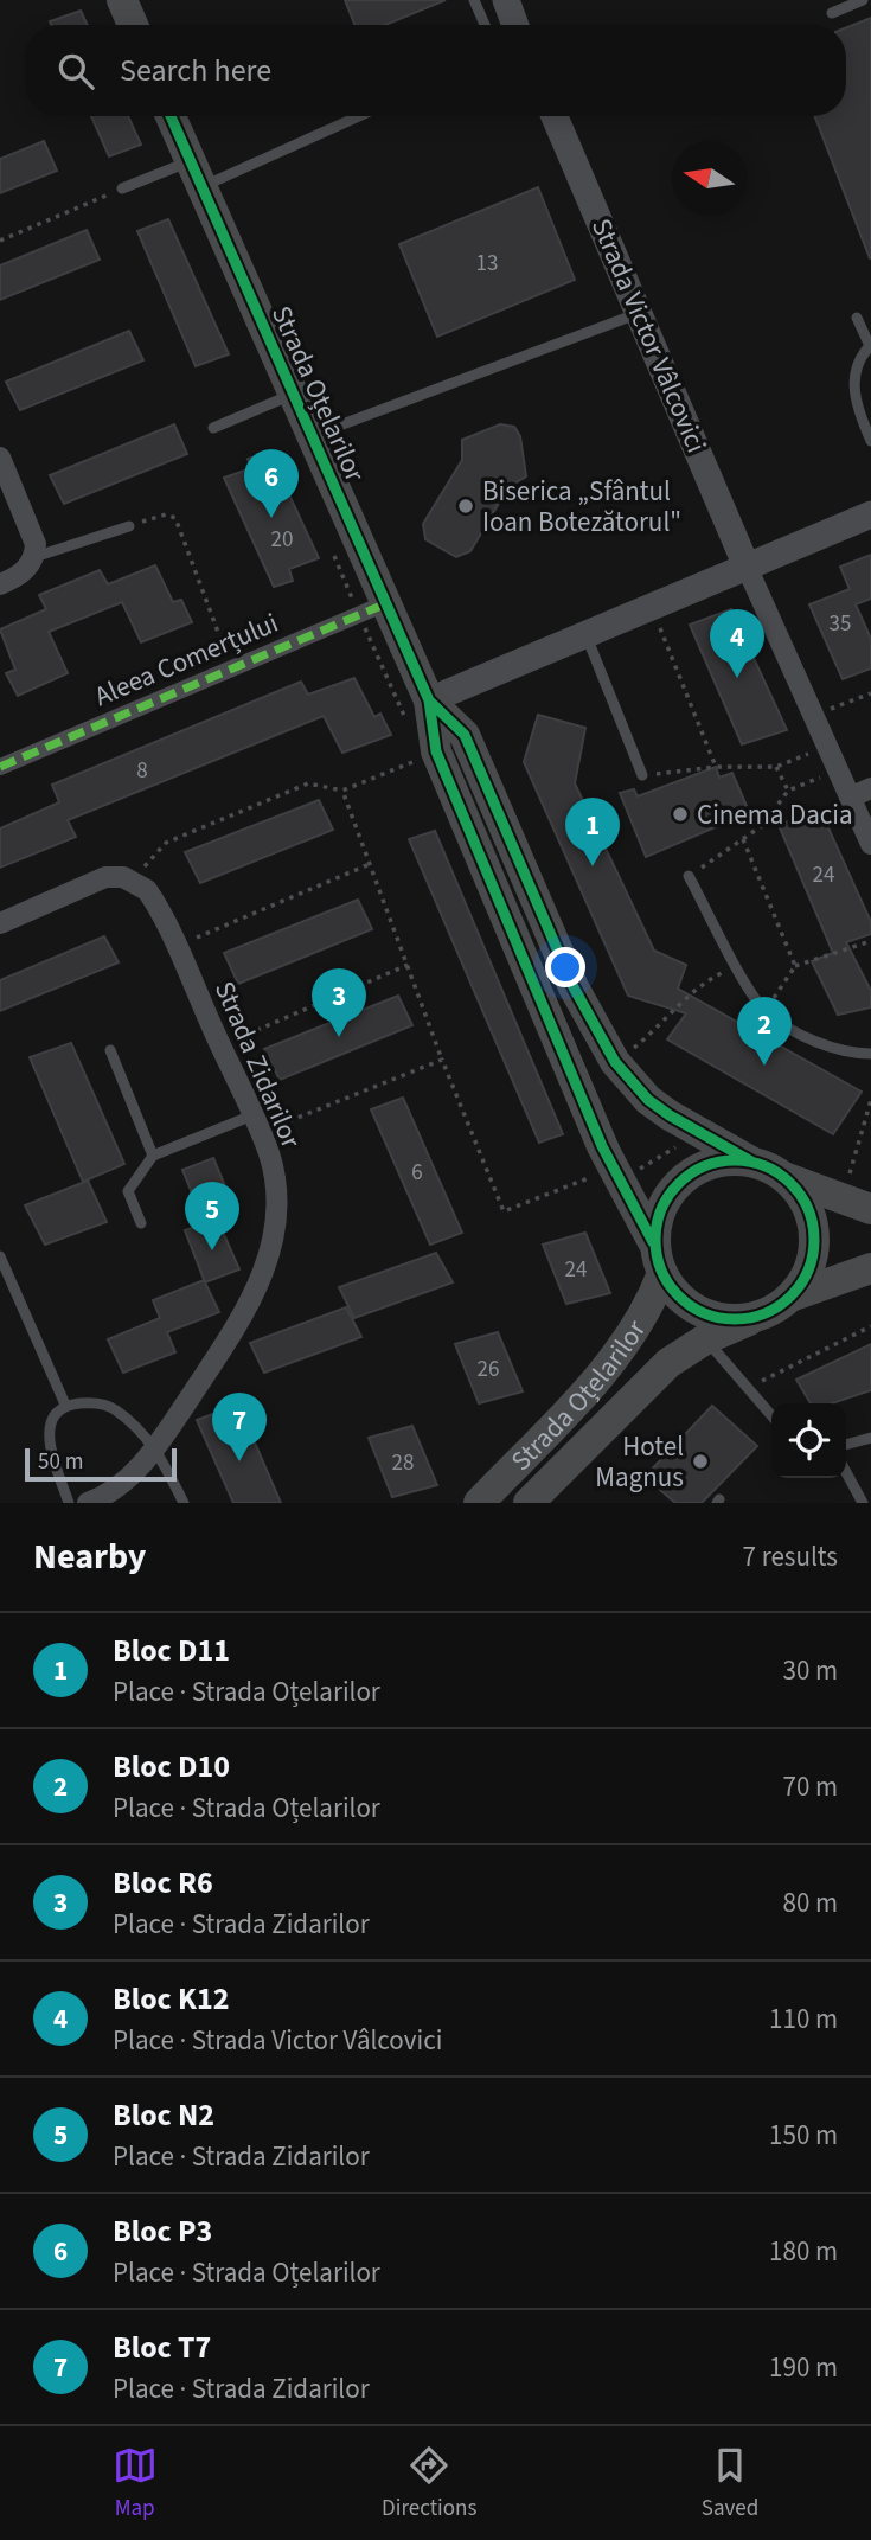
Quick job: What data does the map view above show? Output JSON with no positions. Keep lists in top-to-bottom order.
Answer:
{
  "streets": {
    "main road": ["Strada Oțelarilor"],
    "street": ["Strada Victor Vâlcovici", "Aleea Comerțului", "Strada Zidarilor"]
  },
  "crossings": [
    ["Strada Oțelarilor", "Aleea Comerțului"]
  ],
  "places": ["Biserica „Sfântul Ioan Botezătorul\"", "Cinema Dacia", "Hotel Magnus"],
  "house_numbers": [
    "13",
    "20",
    "35",
    "8",
    "24",
    "6",
    "24",
    "26",
    "28"
  ],
  "scale_bar": "50 m",
  "north": "left",
  "page": {
    "search": "Search here",
    "pins": [
      "6",
      "4",
      "1",
      "3",
      "2",
      "5",
      "7"
    ],
    "scale": "50 m",
    "heading": ["Nearby", "7 results"],
    "list": [
      {
        "mark": "1",
        "name": "Bloc D11",
        "note": "Place · Strada Oțelarilor",
        "value": "30 m"
      },
      {
        "mark": "2",
        "name": "Bloc D10",
        "note": "Place · Strada Oțelarilor",
        "value": "70 m"
      },
      {
        "mark": "3",
        "name": "Bloc R6",
        "note": "Place · Strada Zidarilor",
        "value": "80 m"
      },
      {
        "mark": "4",
        "name": "Bloc K12",
        "note": "Place · Strada Victor Vâlcovici",
        "value": "110 m"
      },
      {
        "mark": "5",
        "name": "Bloc N2",
        "note": "Place · Strada Zidarilor",
        "value": "150 m"
      },
      {
        "mark": "6",
        "name": "Bloc P3",
        "note": "Place · Strada Oțelarilor",
        "value": "180 m"
      },
      {
        "mark": "7",
        "name": "Bloc T7",
        "note": "Place · Strada Zidarilor",
        "value": "190 m"
      }
    ],
    "nav": ["Map", "Directions", "Saved"]
  }
}
